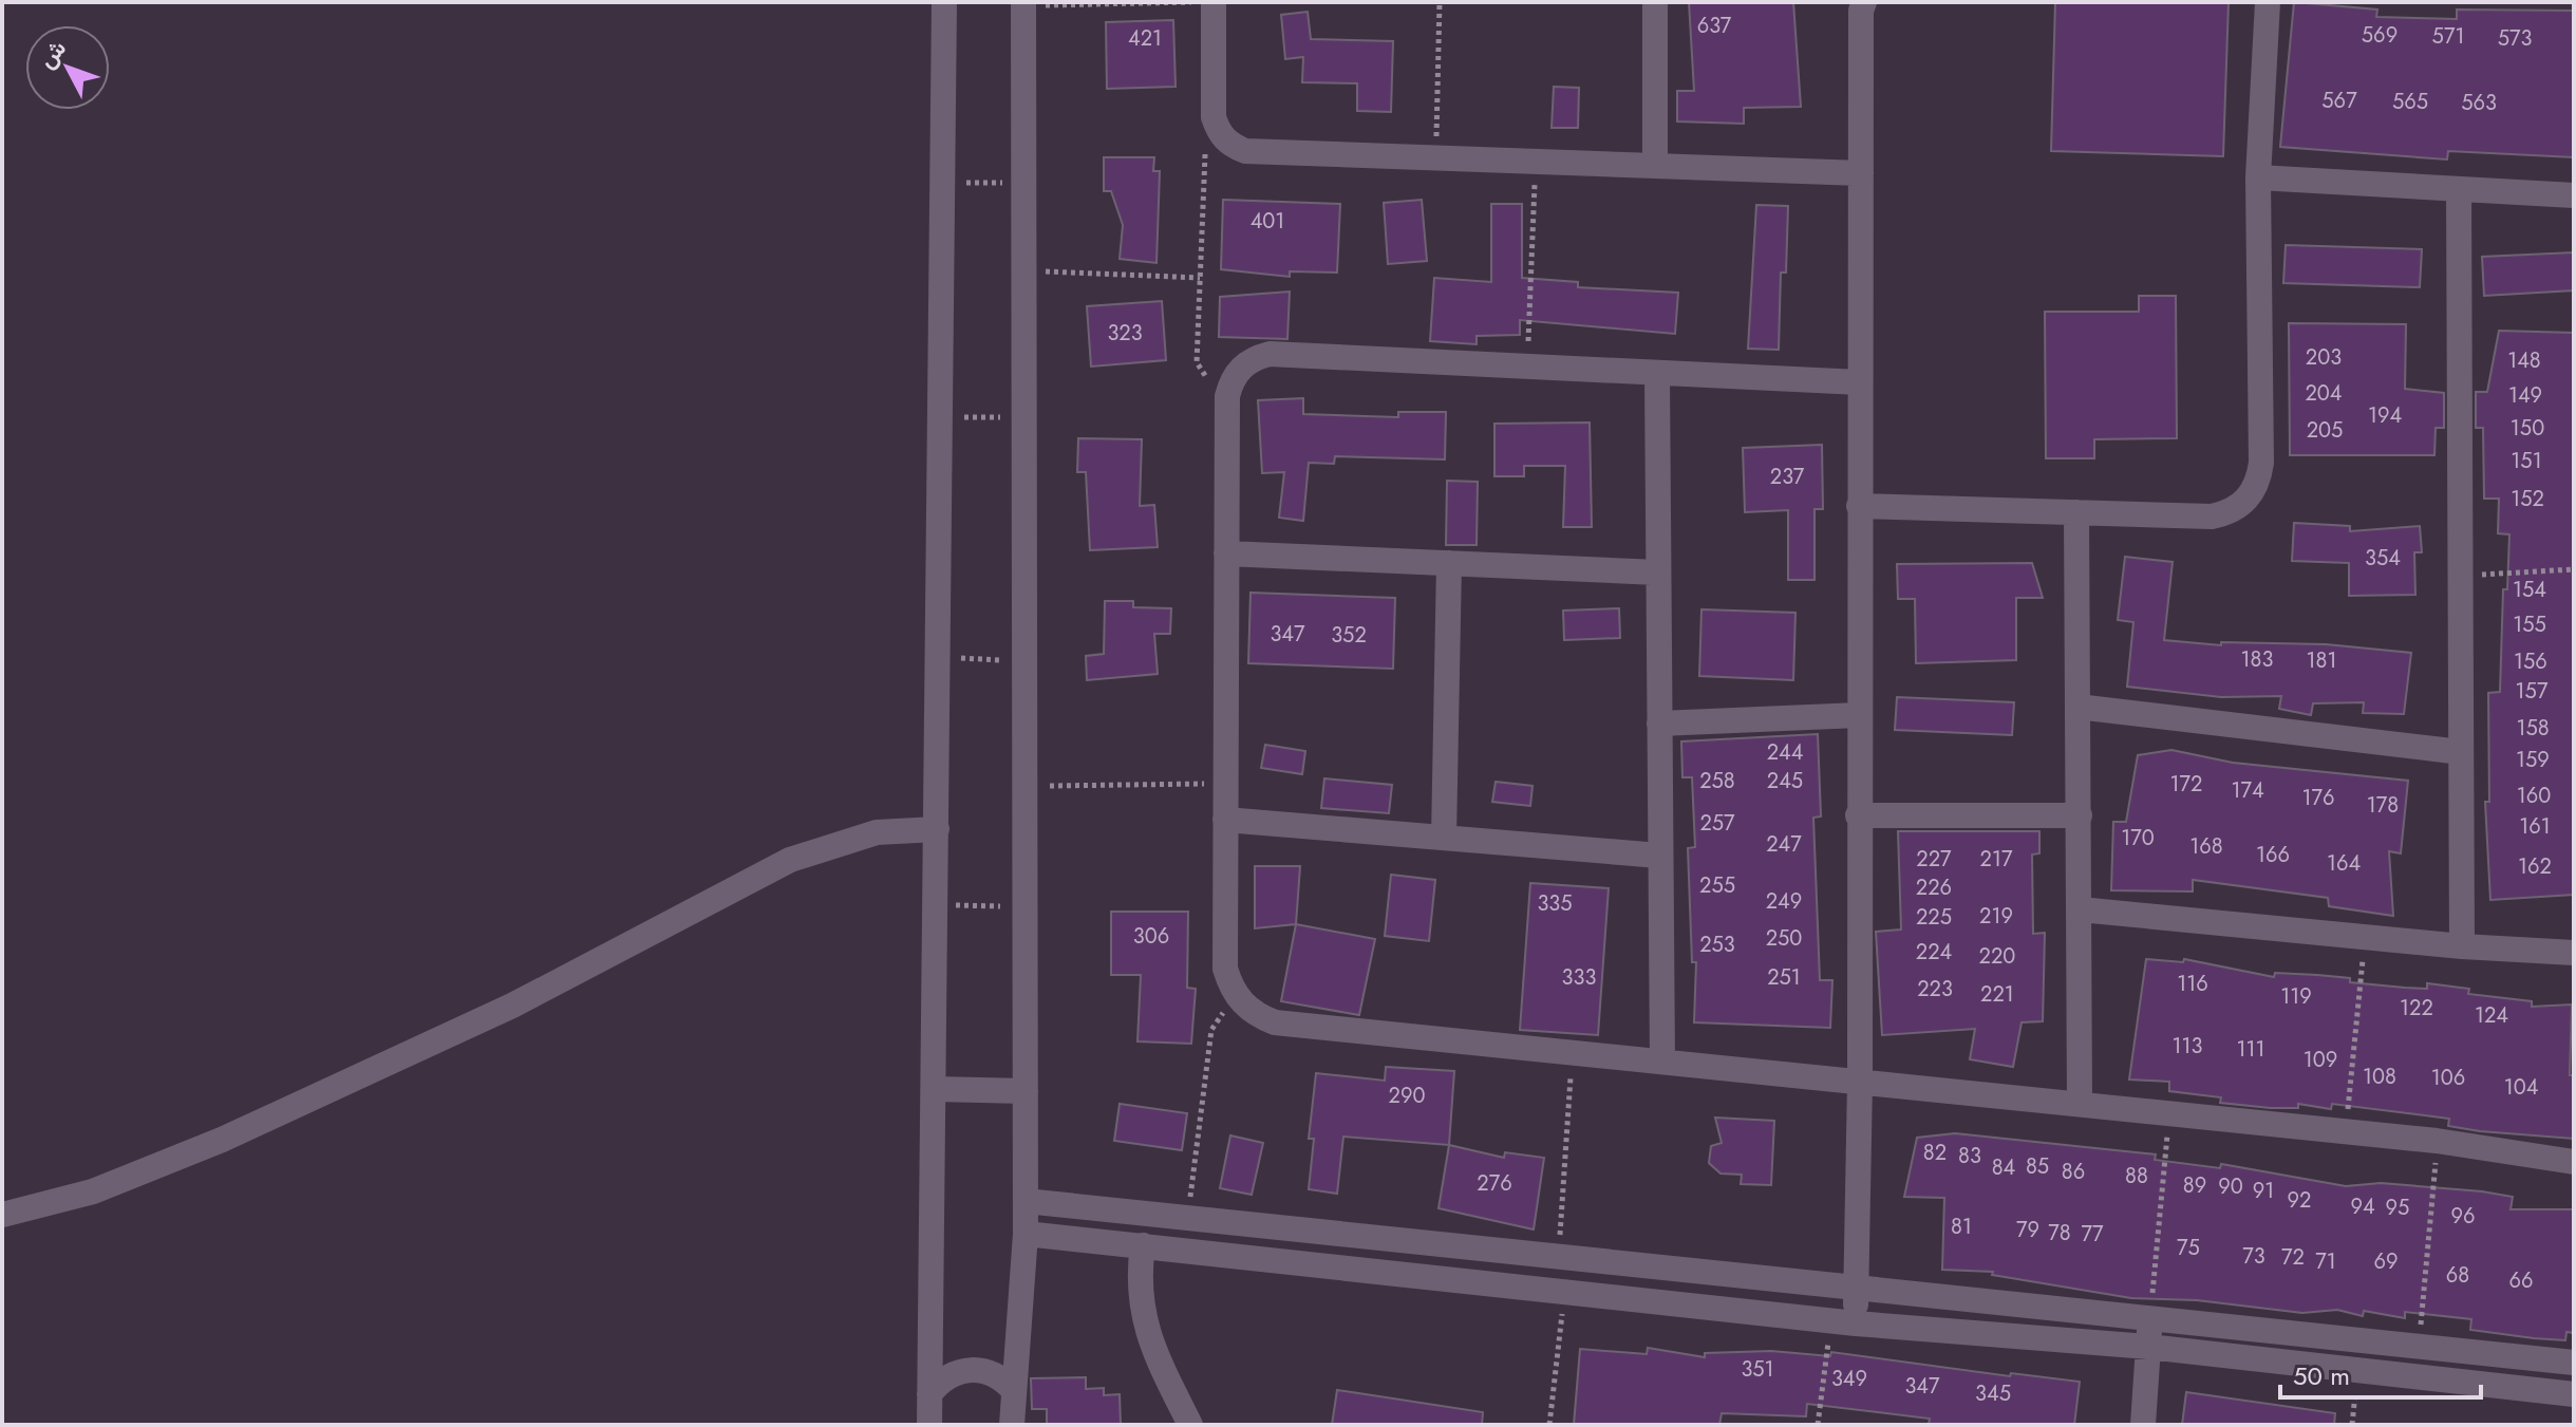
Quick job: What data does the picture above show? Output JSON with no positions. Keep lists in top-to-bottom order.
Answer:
{
  "house_numbers": [
    "637",
    "569",
    "571",
    "421",
    "573",
    "567",
    "565",
    "563",
    "401",
    "323",
    "203",
    "148",
    "204",
    "149",
    "194",
    "150",
    "205",
    "151",
    "237",
    "152",
    "354",
    "154",
    "155",
    "347",
    "352",
    "183",
    "181",
    "156",
    "157",
    "158",
    "244",
    "159",
    "258",
    "245",
    "172",
    "174",
    "160",
    "176",
    "178",
    "257",
    "161",
    "170",
    "247",
    "168",
    "166",
    "227",
    "217",
    "164",
    "162",
    "255",
    "226",
    "249",
    "335",
    "219",
    "225",
    "306",
    "250",
    "253",
    "224",
    "220",
    "333",
    "251",
    "116",
    "223",
    "221",
    "119",
    "122",
    "124",
    "113",
    "111",
    "109",
    "108",
    "106",
    "104",
    "290",
    "82",
    "83",
    "85",
    "84",
    "86",
    "88",
    "276",
    "89",
    "90",
    "91",
    "92",
    "94",
    "95",
    "96",
    "81",
    "79",
    "78",
    "77",
    "75",
    "73",
    "72",
    "71",
    "69",
    "68",
    "66",
    "351",
    "349",
    "347",
    "345"
  ],
  "scale_bar": "50 m",
  "north": "top left"
}
